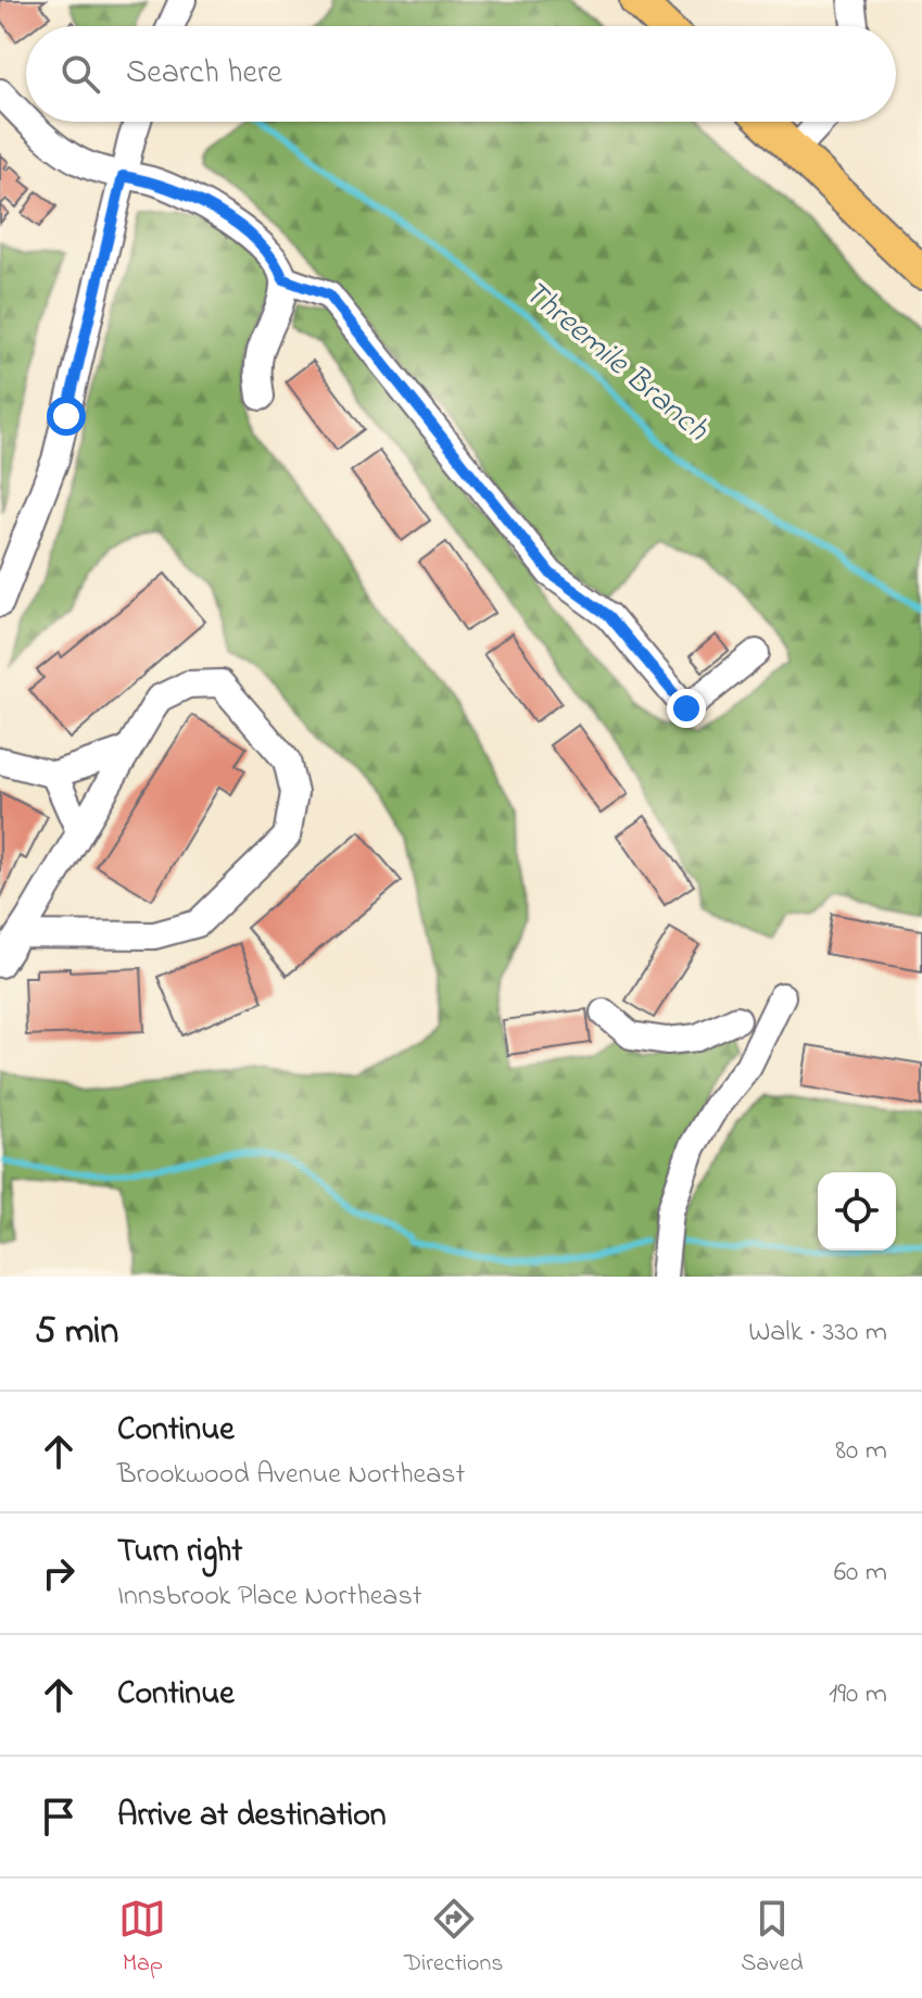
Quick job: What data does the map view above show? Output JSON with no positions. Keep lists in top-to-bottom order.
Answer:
{
  "water": ["Threemile Branch"],
  "page": {
    "search": "Search here",
    "heading": ["5 min", "Walk · 330 m"],
    "list": [
      ["Continue", "Brookwood Avenue Northeast", "80 m"],
      ["Turn right", "Innsbrook Place Northeast", "60 m"],
      ["Continue", "190 m"],
      "Arrive at destination"
    ],
    "nav": ["Map", "Directions", "Saved"]
  }
}
